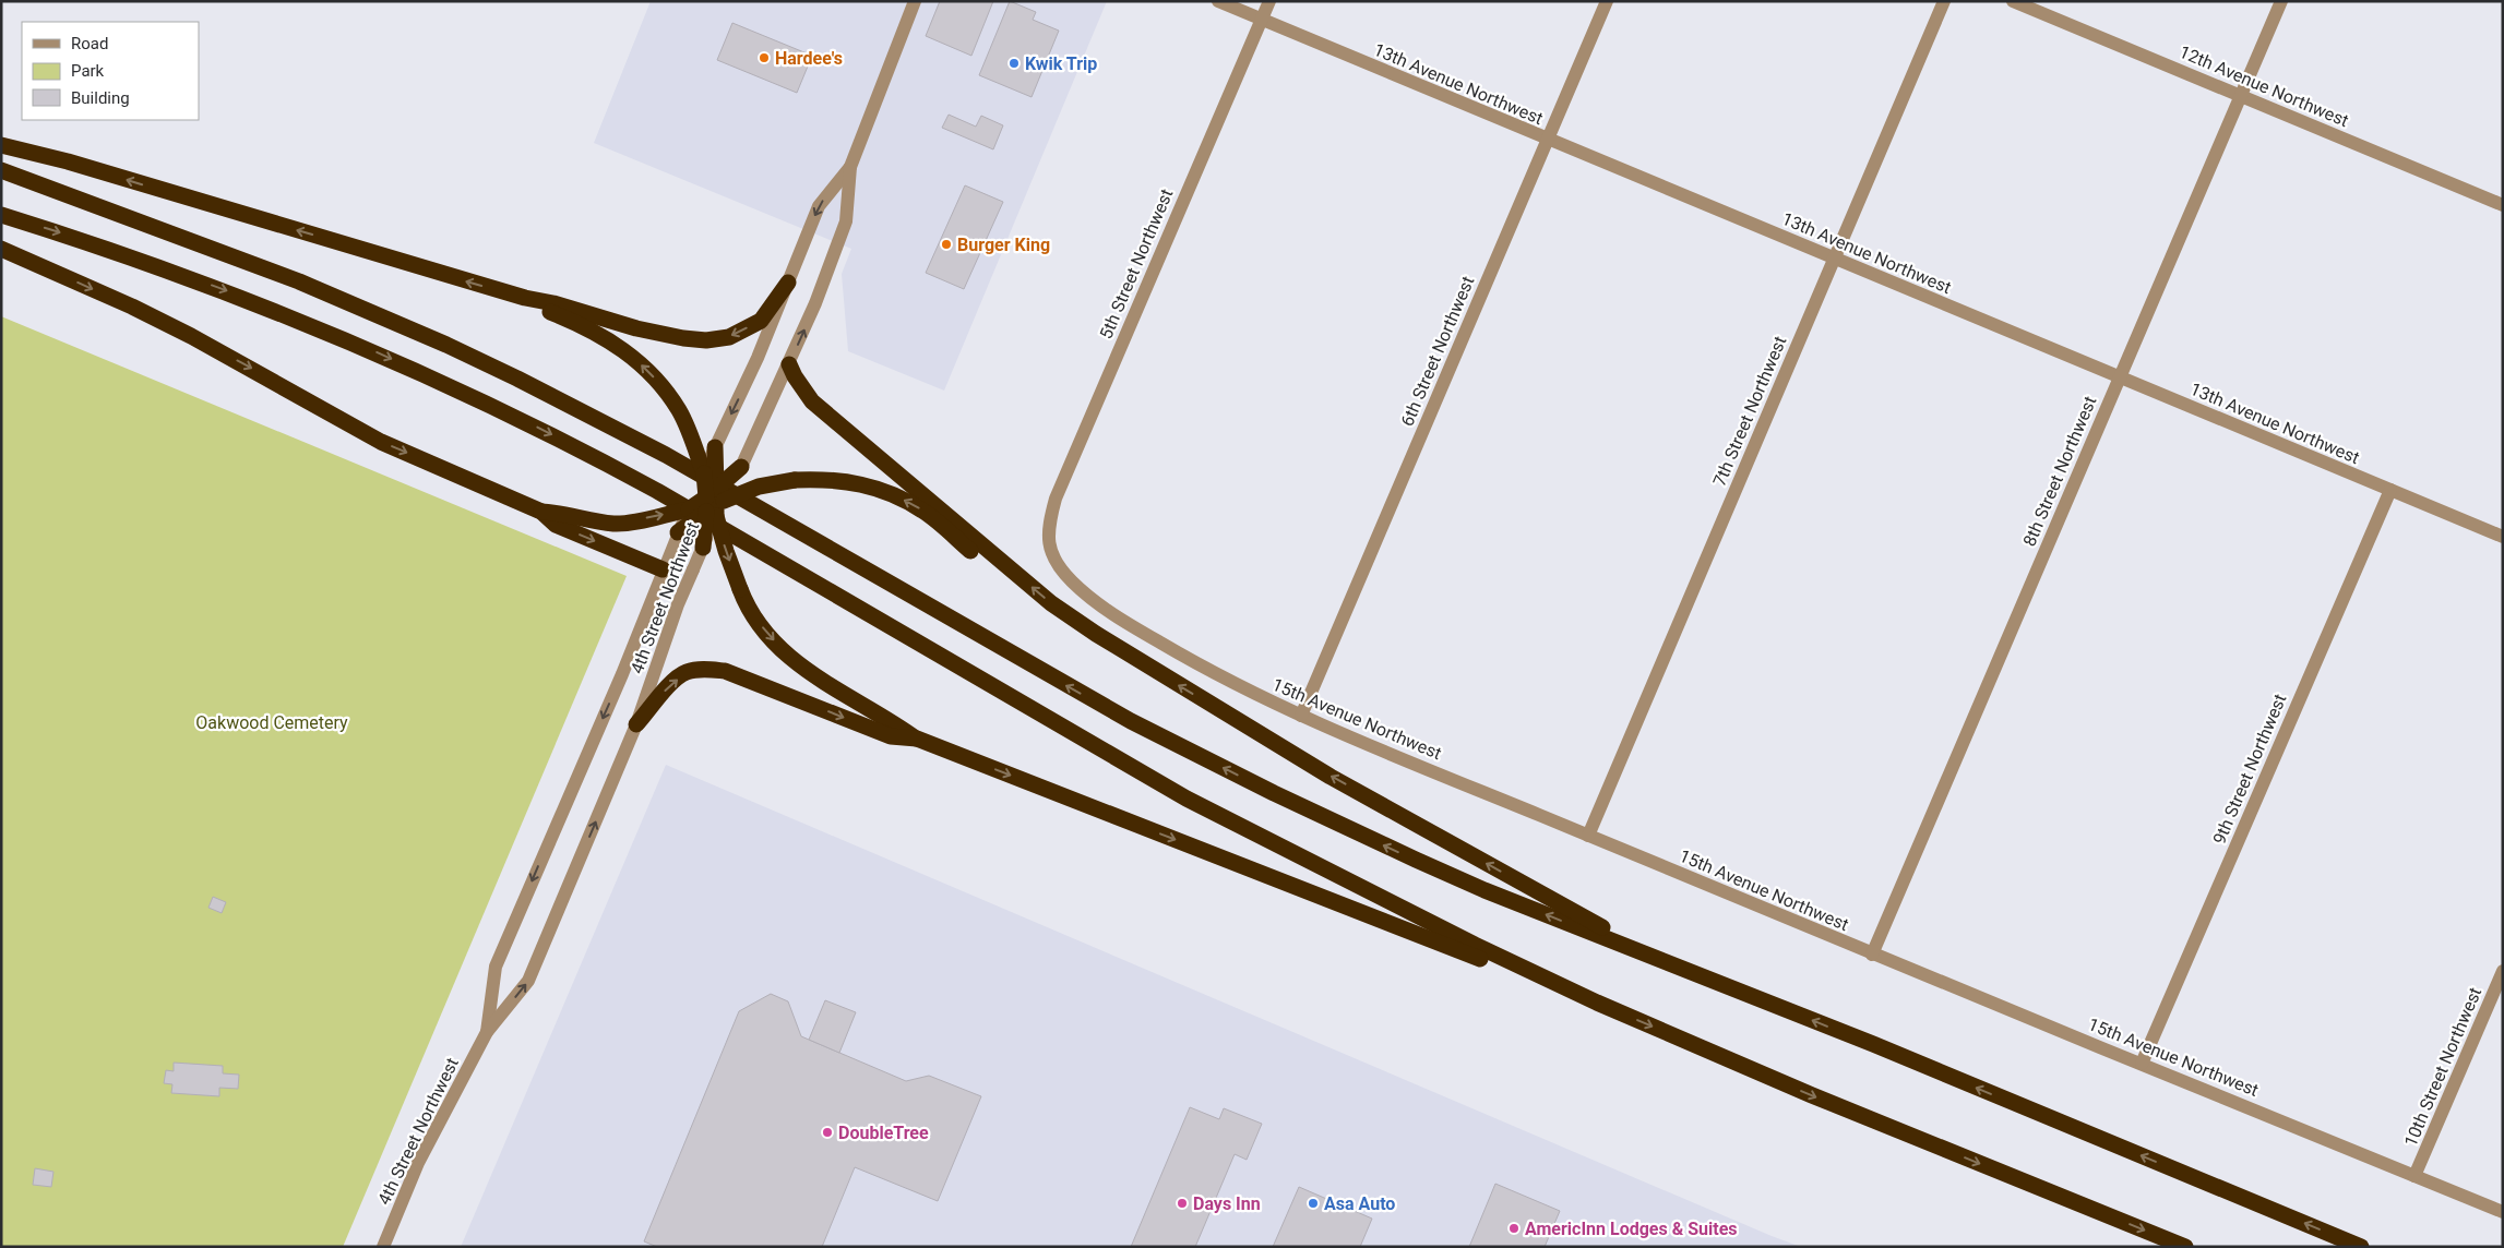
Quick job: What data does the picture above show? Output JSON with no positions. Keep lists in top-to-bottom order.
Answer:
{
  "streets": {
    "street": [
      "13th Avenue Northwest",
      "12th Avenue Northwest",
      "5th Street Northwest",
      "6th Street Northwest",
      "7th Street Northwest",
      "8th Street Northwest",
      "4th Street Northwest",
      "15th Avenue Northwest",
      "9th Street Northwest",
      "10th Street Northwest"
    ]
  },
  "crossings": [
    ["13th Avenue Northwest", "5th Street Northwest"],
    ["13th Avenue Northwest", "6th Street Northwest"],
    ["13th Avenue Northwest", "7th Street Northwest"],
    ["13th Avenue Northwest", "8th Street Northwest"],
    ["13th Avenue Northwest", "9th Street Northwest"],
    ["12th Avenue Northwest", "8th Street Northwest"],
    ["5th Street Northwest", "15th Avenue Northwest"],
    ["6th Street Northwest", "15th Avenue Northwest"],
    ["7th Street Northwest", "15th Avenue Northwest"],
    ["8th Street Northwest", "15th Avenue Northwest"],
    ["15th Avenue Northwest", "9th Street Northwest"],
    ["15th Avenue Northwest", "10th Street Northwest"]
  ],
  "parks": ["Oakwood Cemetery"],
  "places": [
    "Hardee's",
    "Kwik Trip",
    "Burger King",
    "DoubleTree",
    "Days Inn",
    "Asa Auto",
    "AmericInn Lodges & Suites"
  ],
  "legend": ["Road", "Park", "Building"]
}
